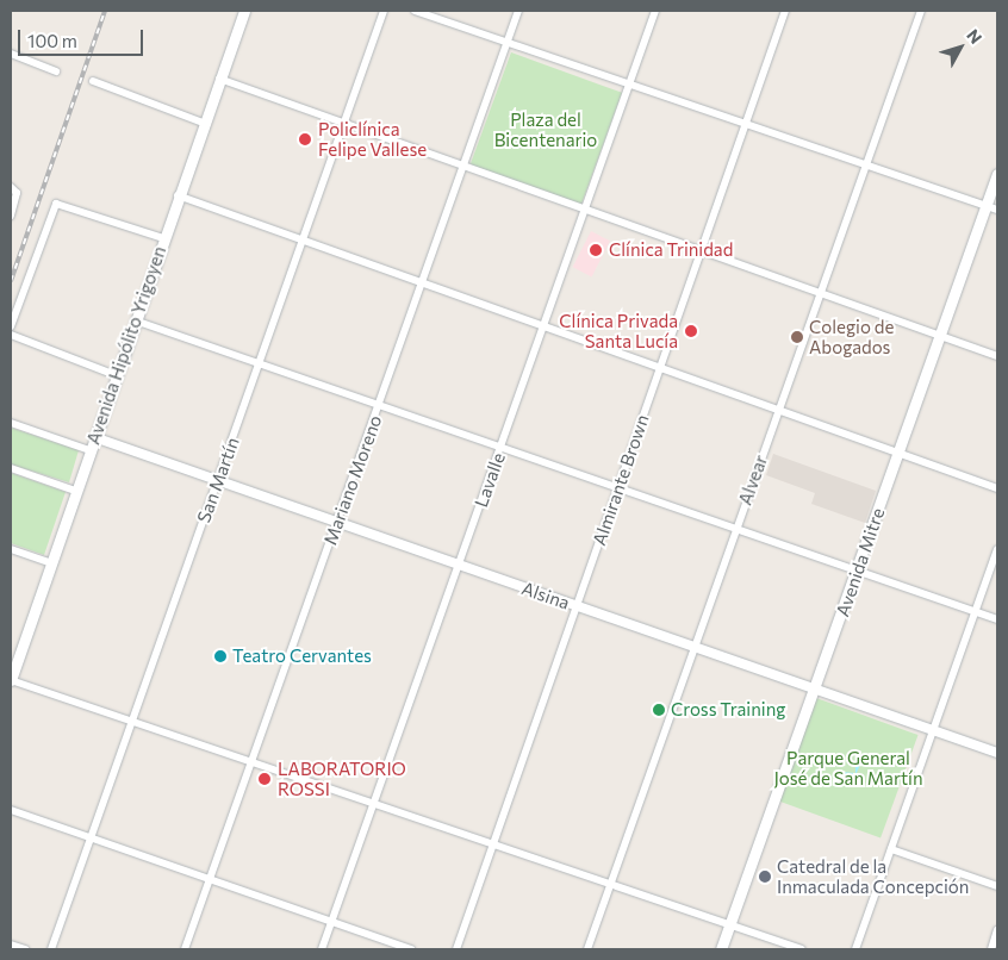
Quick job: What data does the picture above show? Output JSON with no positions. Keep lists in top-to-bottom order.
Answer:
{
  "streets": {
    "main road": ["Avenida Hipólito Yrigoyen", "Avenida Mitre"],
    "street": [
      "San Martín",
      "Mariano Moreno",
      "Lavalle",
      "Almirante Brown",
      "Alvear",
      "Alsina"
    ]
  },
  "crossings": [
    ["Avenida Hipólito Yrigoyen", "Alsina"],
    ["San Martín", "Alsina"],
    ["Mariano Moreno", "Alsina"],
    ["Lavalle", "Alsina"],
    ["Almirante Brown", "Alsina"],
    ["Alvear", "Alsina"],
    ["Avenida Mitre", "Alsina"]
  ],
  "parks": ["Plaza del Bicentenario", "Parque General José de San Martín"],
  "places": [
    "Policlínica Felipe Vallese",
    "Clínica Trinidad",
    "Clínica Privada Santa Lucía",
    "Colegio de Abogados",
    "Teatro Cervantes",
    "Cross Training",
    "LABORATORIO ROSSI",
    "Catedral de la Inmaculada Concepción"
  ],
  "scale_bar": "100 m",
  "north": "top right"
}
